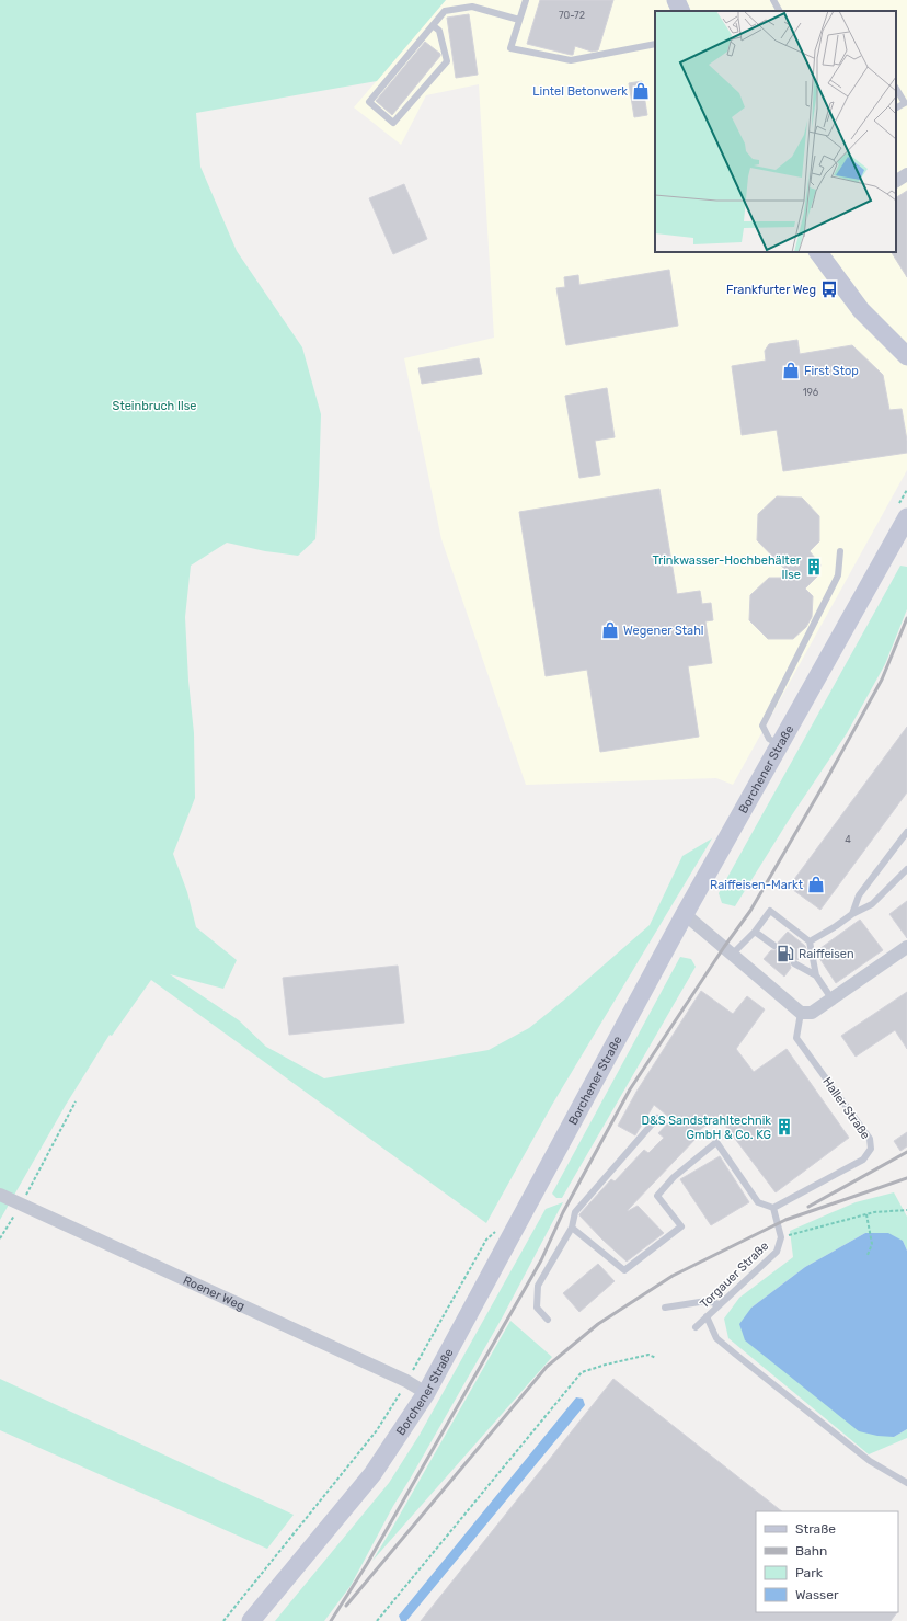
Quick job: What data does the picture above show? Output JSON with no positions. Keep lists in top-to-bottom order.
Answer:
{
  "streets": {
    "main road": ["Borchener Straße"],
    "street": ["Roener Weg"],
    "lane": ["Haller Straße", "Torgauer Straße"]
  },
  "crossings": [
    ["Borchener Straße", "Roener Weg"],
    ["Haller Straße", "Torgauer Straße"]
  ],
  "parks": ["Steinbruch Ilse"],
  "places": {
    "shop": [
      "Lintel Betonwerk",
      "First Stop",
      "Wegener Stahl",
      "Raiffeisen-Markt"
    ],
    "bus stop": ["Frankfurter Weg"],
    "building": ["Trinkwasser-Hochbehälter Ilse", "D&S Sandstrahltechnik GmbH & Co. KG"],
    "fuel station": ["Raiffeisen"]
  },
  "house_numbers": ["70-72", "196", "4"],
  "legend": [
    "Straße",
    "Bahn",
    "Park",
    "Wasser"
  ]
}
